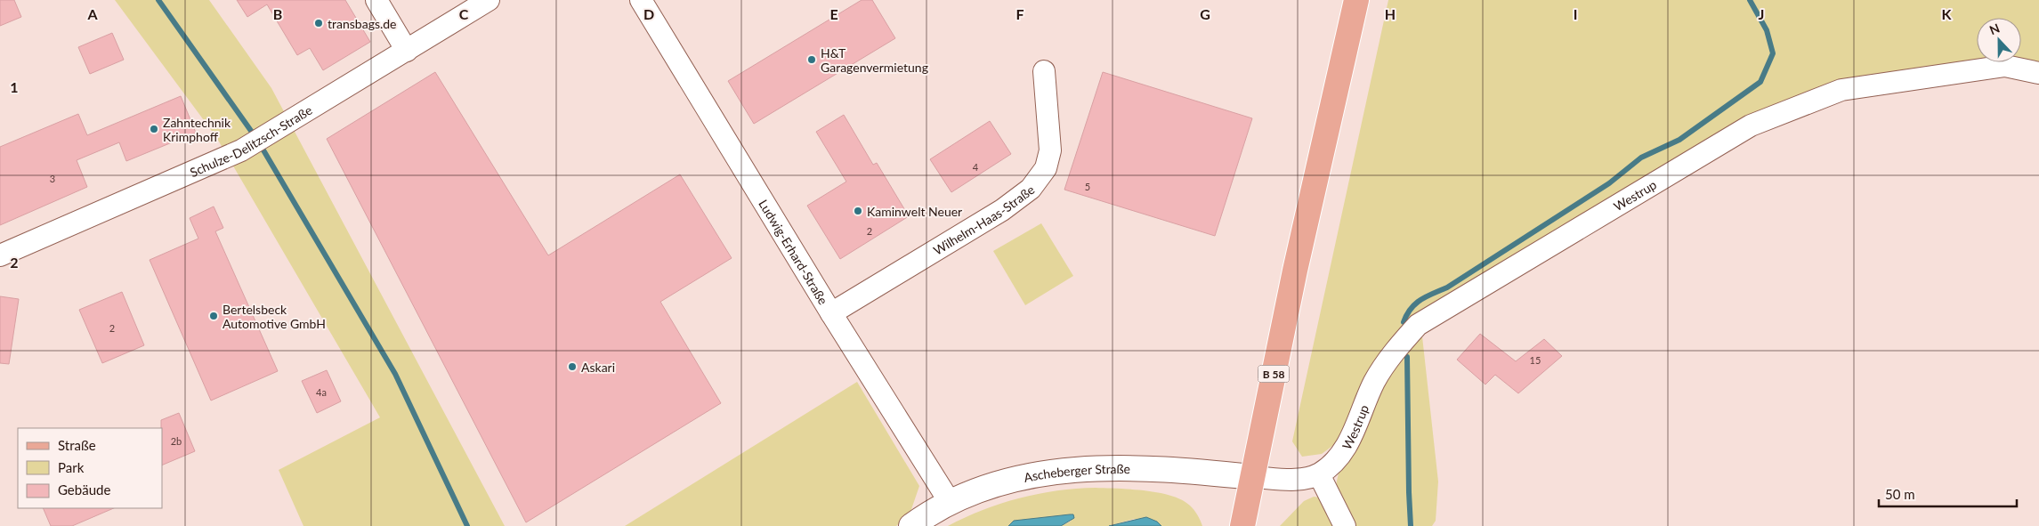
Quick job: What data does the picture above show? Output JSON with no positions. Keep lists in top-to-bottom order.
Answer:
{
  "streets": {
    "main road": ["B 58"],
    "street": [
      "Schulze-Delitzsch-Straße",
      "Westrup",
      "Wilhelm-Haas-Straße",
      "Ludwig-Erhard-Straße",
      "Ascheberger Straße"
    ]
  },
  "crossings": [
    ["Westrup", "B 58"],
    ["Westrup", "Ascheberger Straße"],
    ["Wilhelm-Haas-Straße", "Ludwig-Erhard-Straße"],
    ["Ludwig-Erhard-Straße", "Ascheberger Straße"],
    ["B 58", "Ascheberger Straße"]
  ],
  "places": [
    "transbags.de",
    "H&T Garagenvermietung",
    "Zahntechnik Krimphoff",
    "Kaminwelt Neuer",
    "Bertelsbeck Automotive GmbH",
    "Askari"
  ],
  "house_numbers": [
    "4",
    "3",
    "5",
    "2",
    "2",
    "15",
    "4a",
    "2b"
  ],
  "legend": ["Straße", "Park", "Gebäude"],
  "scale_bar": "50 m",
  "north": "top",
  "grid": {
    "columns": [
      "A",
      "B",
      "C",
      "D",
      "E",
      "F",
      "G",
      "H",
      "I",
      "J",
      "K"
    ],
    "rows": ["1", "2"]
  }
}
